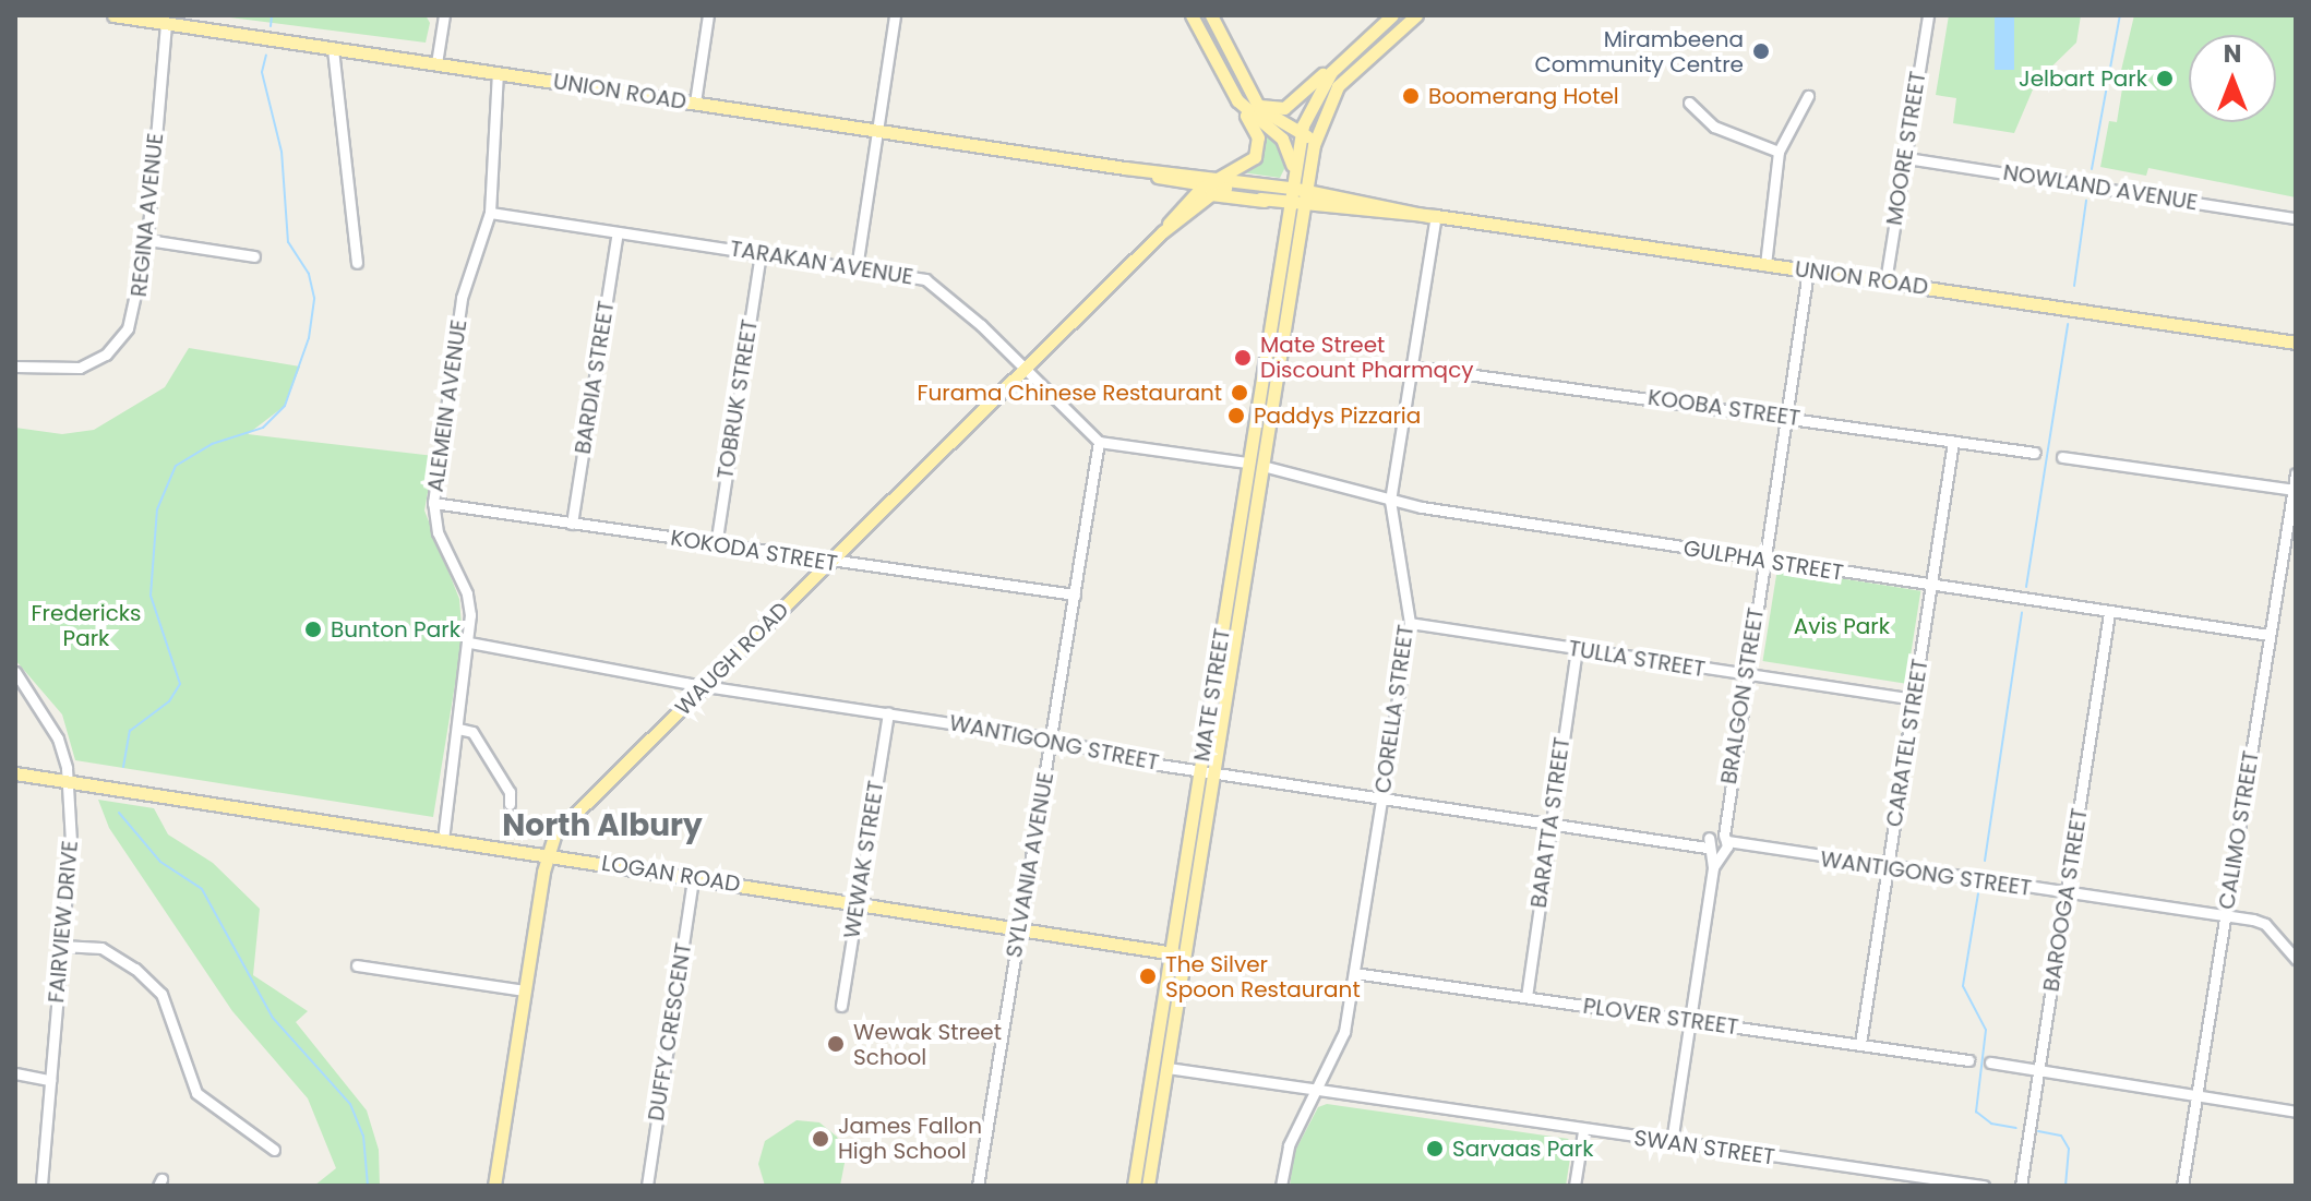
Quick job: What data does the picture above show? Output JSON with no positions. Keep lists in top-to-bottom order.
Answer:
{
  "streets": {
    "main road": [
      "UNION ROAD",
      "WAUGH ROAD",
      "MATE STREET",
      "LOGAN ROAD"
    ],
    "street": [
      "MOORE STREET",
      "NOWLAND AVENUE",
      "REGINA AVENUE",
      "TARAKAN AVENUE",
      "BARDIA STREET",
      "TOBRUK STREET",
      "ALEMEIN AVENUE",
      "KOOBA STREET",
      "KOKODA STREET",
      "GULPHA STREET",
      "TULLA STREET",
      "BRALGON STREET",
      "CORELLA STREET",
      "WANTIGONG STREET",
      "CARATEL STREET",
      "BARATTA STREET",
      "CALIMO STREET",
      "WEWAK STREET",
      "SYLVANIA AVENUE",
      "BAROOGA STREET",
      "FAIRVIEW DRIVE",
      "PLOVER STREET",
      "DUFFY CRESCENT",
      "SWAN STREET"
    ]
  },
  "crossings": [
    ["UNION ROAD", "MOORE STREET"],
    ["UNION ROAD", "REGINA AVENUE"],
    ["UNION ROAD", "ALEMEIN AVENUE"],
    ["UNION ROAD", "WAUGH ROAD"],
    ["UNION ROAD", "MATE STREET"],
    ["UNION ROAD", "BRALGON STREET"],
    ["UNION ROAD", "CORELLA STREET"],
    ["MOORE STREET", "NOWLAND AVENUE"],
    ["TARAKAN AVENUE", "BARDIA STREET"],
    ["TARAKAN AVENUE", "TOBRUK STREET"],
    ["TARAKAN AVENUE", "ALEMEIN AVENUE"],
    ["TARAKAN AVENUE", "WAUGH ROAD"],
    ["TARAKAN AVENUE", "SYLVANIA AVENUE"],
    ["BARDIA STREET", "KOKODA STREET"],
    ["TOBRUK STREET", "KOKODA STREET"],
    ["ALEMEIN AVENUE", "KOKODA STREET"],
    ["ALEMEIN AVENUE", "WANTIGONG STREET"],
    ["ALEMEIN AVENUE", "LOGAN ROAD"],
    ["KOOBA STREET", "BRALGON STREET"],
    ["KOOBA STREET", "CORELLA STREET"],
    ["KOOBA STREET", "CARATEL STREET"],
    ["KOKODA STREET", "WAUGH ROAD"],
    ["KOKODA STREET", "SYLVANIA AVENUE"],
    ["GULPHA STREET", "MATE STREET"],
    ["GULPHA STREET", "BRALGON STREET"],
    ["GULPHA STREET", "CORELLA STREET"],
    ["GULPHA STREET", "CARATEL STREET"],
    ["GULPHA STREET", "CALIMO STREET"],
    ["GULPHA STREET", "BAROOGA STREET"],
    ["WAUGH ROAD", "WANTIGONG STREET"],
    ["WAUGH ROAD", "LOGAN ROAD"],
    ["TULLA STREET", "BRALGON STREET"],
    ["TULLA STREET", "CORELLA STREET"],
    ["TULLA STREET", "CARATEL STREET"],
    ["TULLA STREET", "BARATTA STREET"],
    ["MATE STREET", "WANTIGONG STREET"],
    ["MATE STREET", "LOGAN ROAD"],
    ["MATE STREET", "SWAN STREET"],
    ["BRALGON STREET", "WANTIGONG STREET"],
    ["BRALGON STREET", "PLOVER STREET"],
    ["BRALGON STREET", "SWAN STREET"],
    ["CORELLA STREET", "WANTIGONG STREET"],
    ["CORELLA STREET", "PLOVER STREET"],
    ["CORELLA STREET", "SWAN STREET"],
    ["WANTIGONG STREET", "CARATEL STREET"],
    ["WANTIGONG STREET", "BARATTA STREET"],
    ["WANTIGONG STREET", "CALIMO STREET"],
    ["WANTIGONG STREET", "WEWAK STREET"],
    ["WANTIGONG STREET", "SYLVANIA AVENUE"],
    ["WANTIGONG STREET", "BAROOGA STREET"],
    ["CARATEL STREET", "PLOVER STREET"],
    ["BARATTA STREET", "PLOVER STREET"],
    ["WEWAK STREET", "LOGAN ROAD"],
    ["SYLVANIA AVENUE", "LOGAN ROAD"],
    ["LOGAN ROAD", "FAIRVIEW DRIVE"],
    ["LOGAN ROAD", "DUFFY CRESCENT"]
  ],
  "districts": ["North Albury"],
  "parks": ["Fredericks Park", "Avis Park"],
  "places": [
    "Mirambeena Community Centre",
    "Jelbart Park",
    "Boomerang Hotel",
    "Mate Street Discount Pharmqcy",
    "Furama Chinese Restaurant",
    "Paddys Pizzaria",
    "Bunton Park",
    "The Silver Spoon Restaurant",
    "Wewak Street School",
    "James Fallon High School",
    "Sarvaas Park"
  ],
  "north": "top"
}
